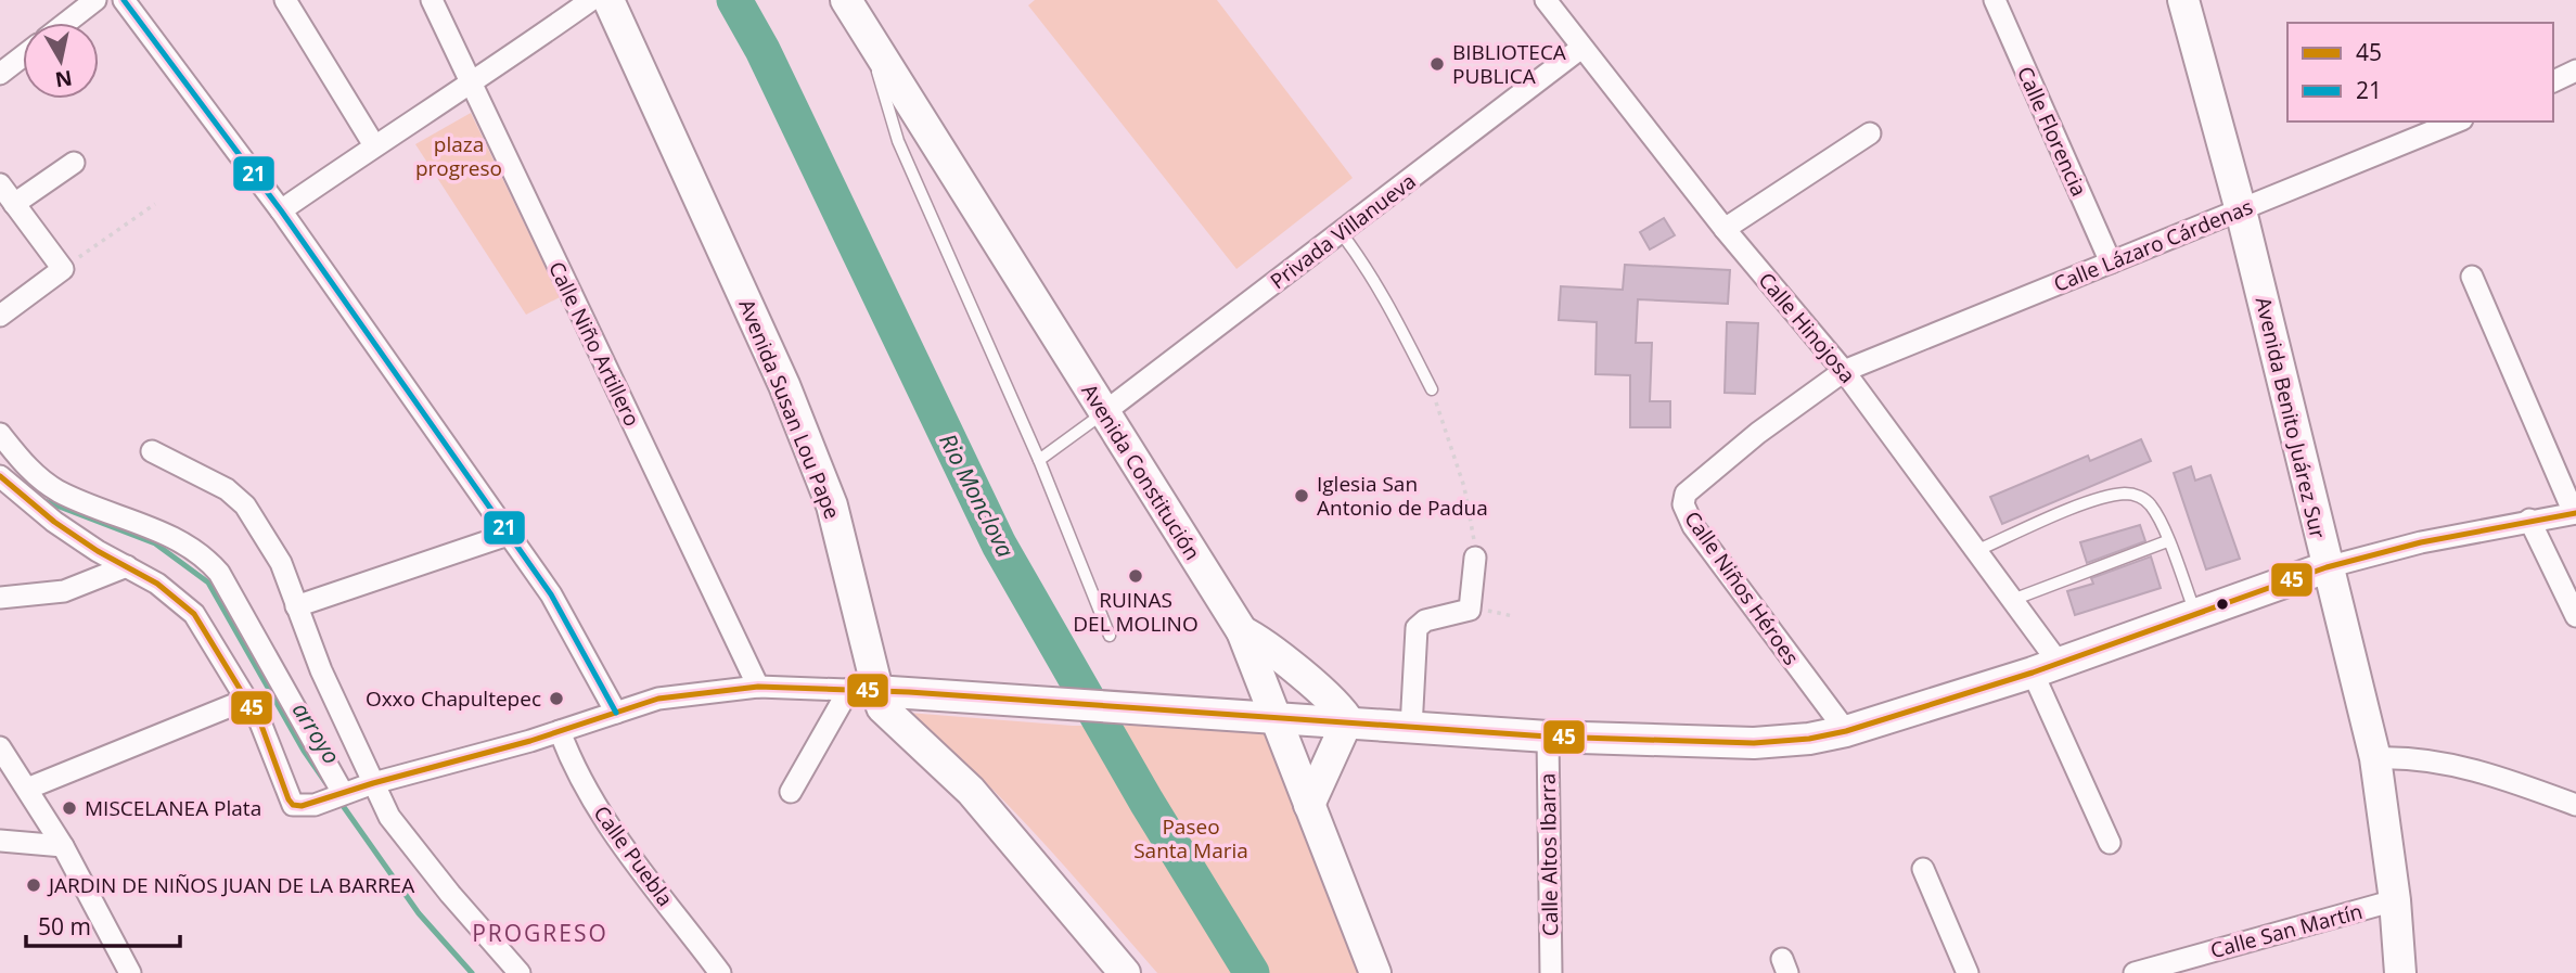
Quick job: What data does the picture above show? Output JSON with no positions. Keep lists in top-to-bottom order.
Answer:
{
  "streets": {
    "street": [
      "Calle Florencia",
      "Privada Villanueva",
      "Calle Lázaro Cárdenas",
      "Calle Hinojosa",
      "Calle Niño Artillero",
      "Avenida Susan Lou Pape",
      "Avenida Benito Juárez Sur",
      "Avenida Constitución",
      "Calle Niños Héroes",
      "Calle Altos Ibarra",
      "Calle Puebla",
      "Calle San Martín"
    ]
  },
  "crossings": [
    ["Calle Florencia", "Calle Lázaro Cárdenas"],
    ["Privada Villanueva", "Calle Hinojosa"],
    ["Privada Villanueva", "Avenida Constitución"],
    ["Calle Lázaro Cárdenas", "Calle Hinojosa"],
    ["Calle Lázaro Cárdenas", "Avenida Benito Juárez Sur"],
    ["Calle Lázaro Cárdenas", "Calle Niños Héroes"],
    ["Calle Hinojosa", "Calle Niños Héroes"],
    ["Avenida Benito Juárez Sur", "Calle San Martín"]
  ],
  "districts": ["PROGRESO"],
  "water": ["Rio Monclova", "arroyo"],
  "parks": ["plaza progreso", "Paseo Santa Maria"],
  "places": [
    "BIBLIOTECA PUBLICA",
    "Iglesia San Antonio de Padua",
    "RUINAS DEL MOLINO",
    "Oxxo Chapultepec",
    "MISCELANEA Plata",
    "JARDIN DE NIÑOS JUAN DE LA BARREA"
  ],
  "lines": ["transit line 21", "transit line 45"],
  "legend": ["45", "21"],
  "scale_bar": "50 m",
  "north": "bottom"
}
